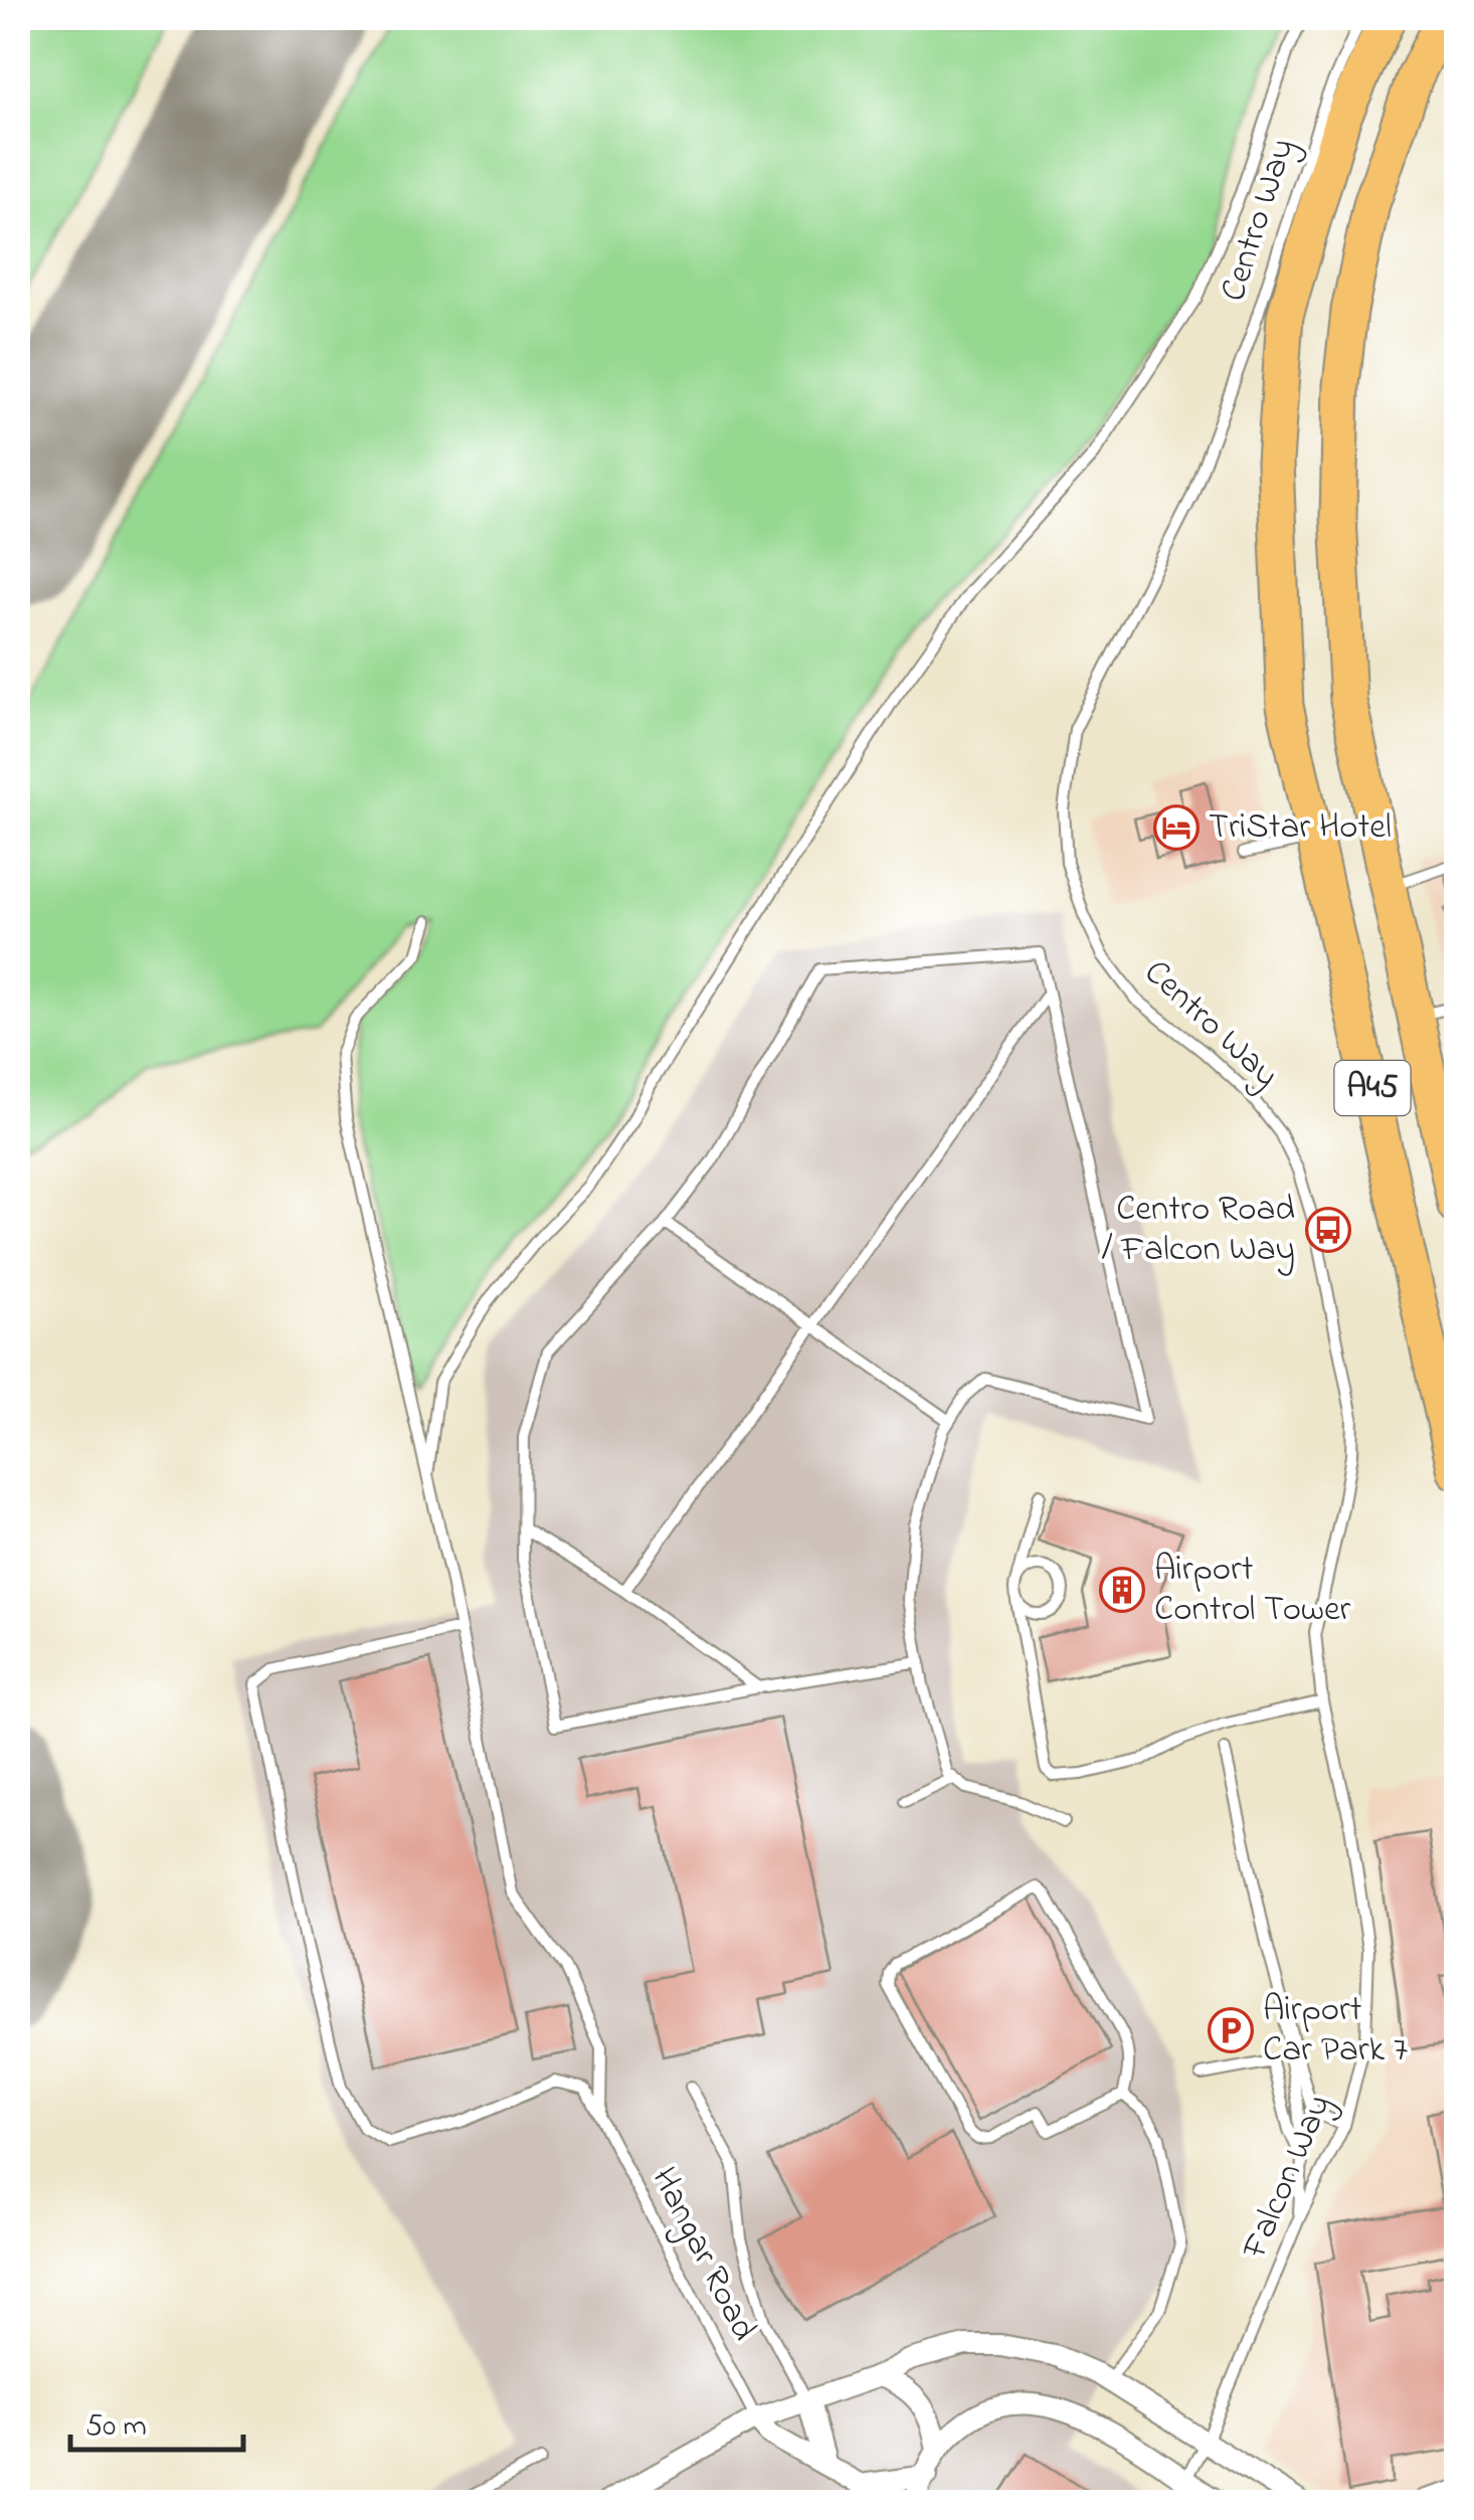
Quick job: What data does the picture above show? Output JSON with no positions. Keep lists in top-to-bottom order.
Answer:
{
  "streets": {
    "highway": ["A45"],
    "lane": ["Centro Way", "Falcon Way", "Hangar Road"]
  },
  "crossings": [
    ["Centro Way", "Falcon Way"]
  ],
  "places": {
    "hotel": ["TriStar Hotel"],
    "bus stop": ["Centro Road / Falcon Way"],
    "building": ["Airport Control Tower"],
    "parking": ["Airport Car Park 7"]
  },
  "scale_bar": "50 m"
}
